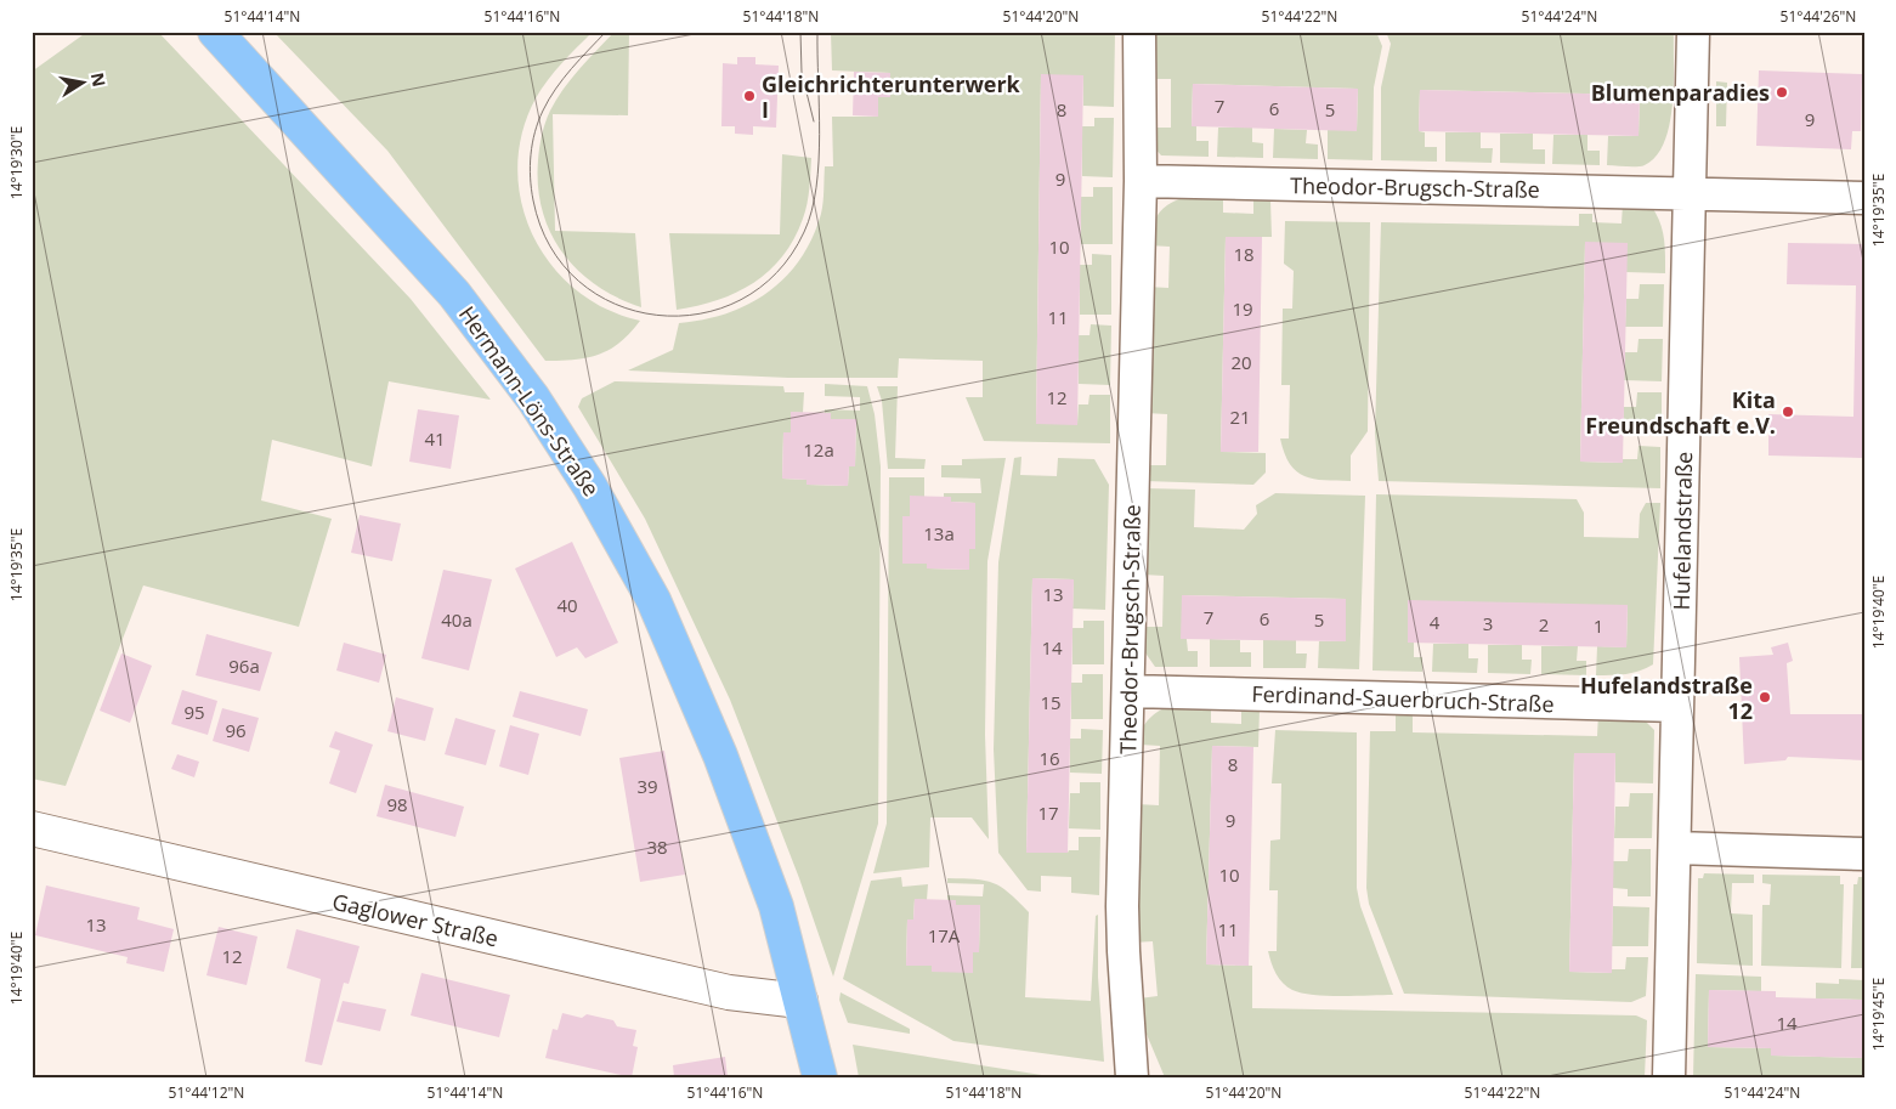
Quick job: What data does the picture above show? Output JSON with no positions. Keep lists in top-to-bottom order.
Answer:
{
  "streets": {
    "main road": ["Hermann-Löns-Straße"],
    "street": [
      "Theodor-Brugsch-Straße",
      "Hufelandstraße",
      "Ferdinand-Sauerbruch-Straße",
      "Gaglower Straße"
    ]
  },
  "crossings": [
    ["Theodor-Brugsch-Straße", "Hufelandstraße"],
    ["Theodor-Brugsch-Straße", "Ferdinand-Sauerbruch-Straße"],
    ["Hermann-Löns-Straße", "Gaglower Straße"],
    ["Hufelandstraße", "Ferdinand-Sauerbruch-Straße"]
  ],
  "places": [
    "Blumenparadies",
    "Gleichrichterunterwerk I",
    "Kita Freundschaft e.V.",
    "Hufelandstraße 12"
  ],
  "house_numbers": [
    "7",
    "6",
    "8",
    "5",
    "9",
    "9",
    "10",
    "18",
    "19",
    "11",
    "20",
    "12",
    "21",
    "41",
    "12a",
    "13a",
    "13",
    "40",
    "7",
    "6",
    "40a",
    "5",
    "4",
    "3",
    "2",
    "1",
    "14",
    "96a",
    "15",
    "95",
    "96",
    "16",
    "8",
    "39",
    "98",
    "17",
    "9",
    "38",
    "10",
    "13",
    "11",
    "17A",
    "12",
    "14"
  ],
  "north": "right",
  "coordinates": [
    "51°44'14\"N",
    "51°44'16\"N",
    "51°44'18\"N",
    "51°44'20\"N",
    "51°44'22\"N",
    "51°44'24\"N",
    "51°44'26\"N",
    "14°19'30\"E",
    "14°19'35\"E",
    "14°19'40\"E",
    "14°19'45\"E",
    "51°44'12\"N"
  ]
}
